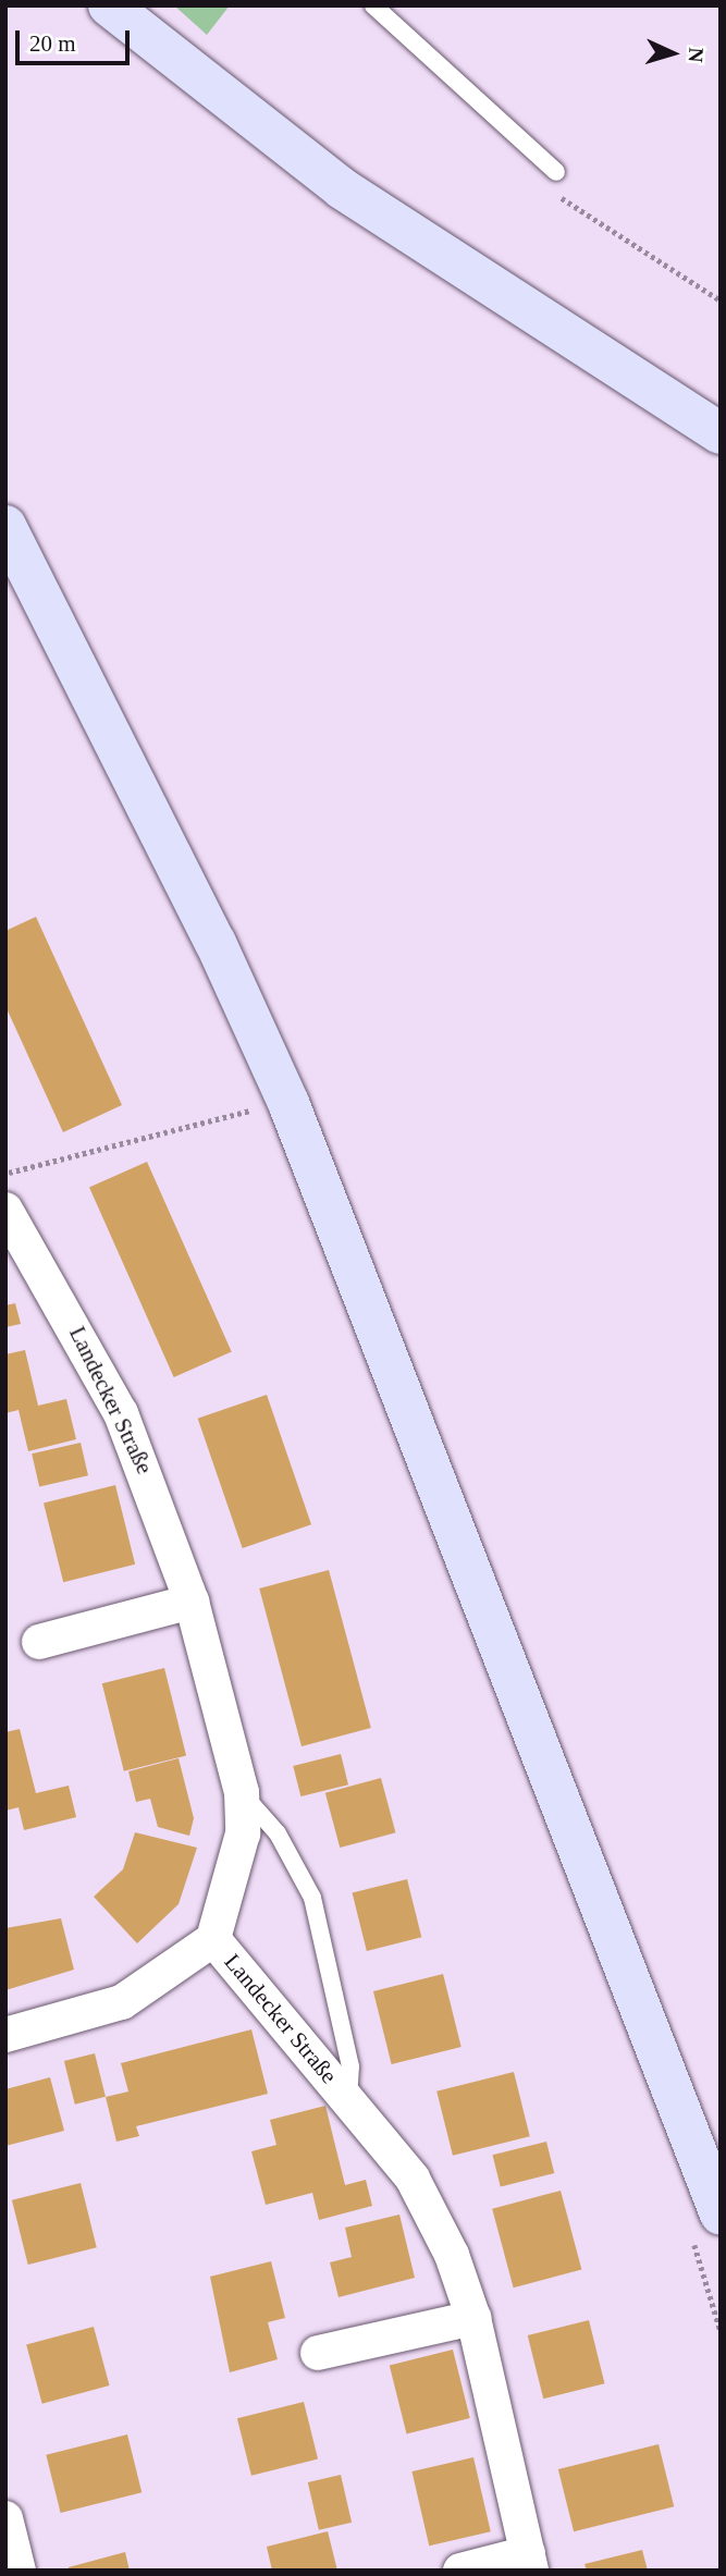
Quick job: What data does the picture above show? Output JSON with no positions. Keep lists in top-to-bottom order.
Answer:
{
  "streets": {
    "street": ["Landecker Straße"]
  },
  "scale_bar": "20 m",
  "north": "right"
}
